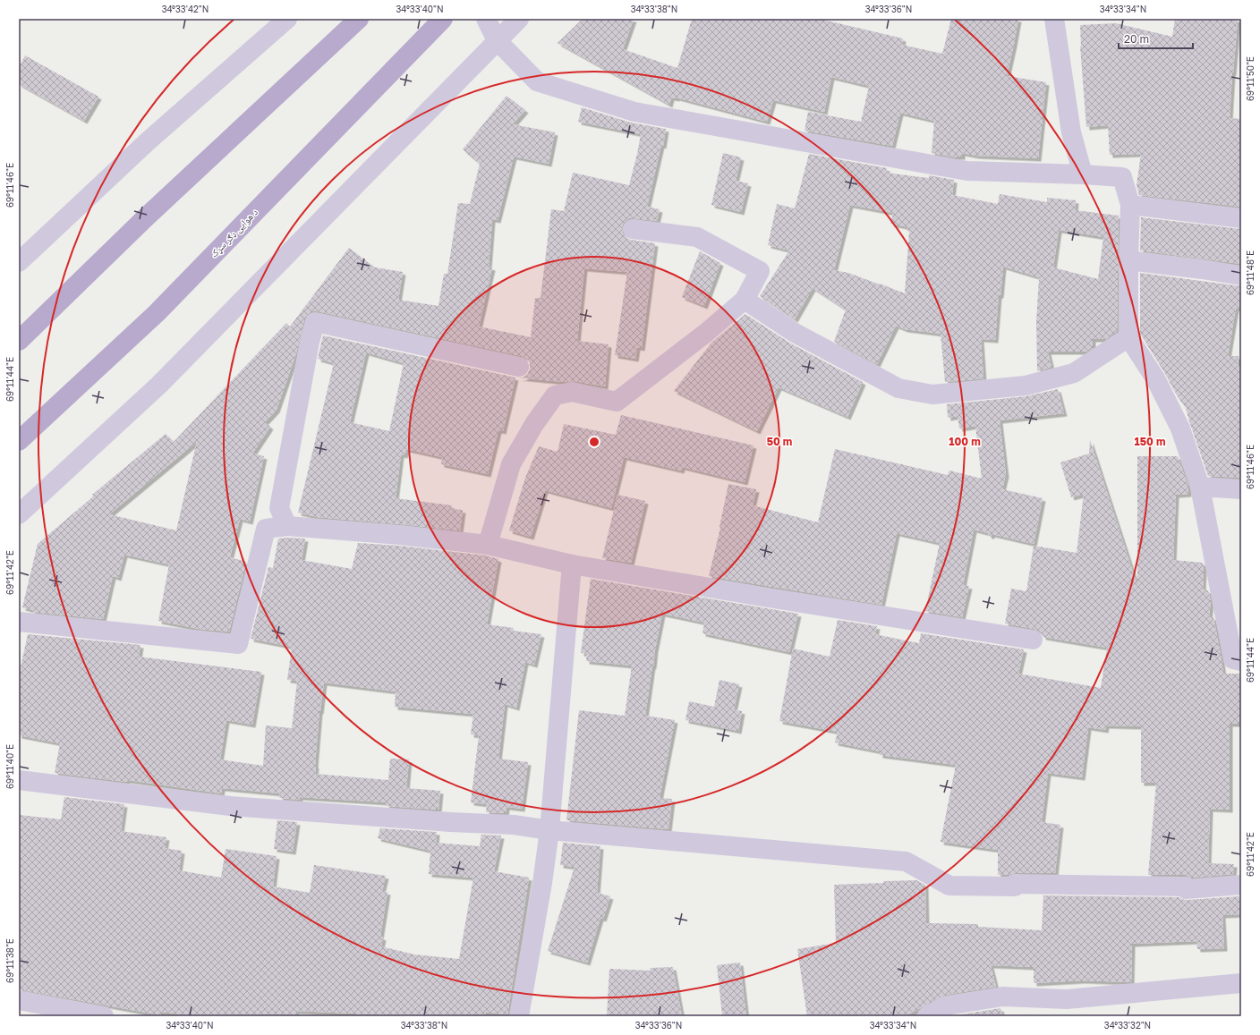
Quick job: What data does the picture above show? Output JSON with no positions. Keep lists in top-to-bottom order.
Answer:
{
  "streets": {
    "main road": ["د هوایی ډګر سړک"]
  },
  "scale_bar": "20 m",
  "coordinates": [
    "34°33'42\"N",
    "34°33'40\"N",
    "34°33'38\"N",
    "34°33'36\"N",
    "34°33'34\"N",
    "69°11'50\"E",
    "69°11'46\"E",
    "69°11'48\"E",
    "69°11'44\"E",
    "69°11'42\"E",
    "69°11'40\"E",
    "69°11'38\"E",
    "34°33'32\"N"
  ],
  "rings": ["50 m", "100 m", "150 m"]
}
